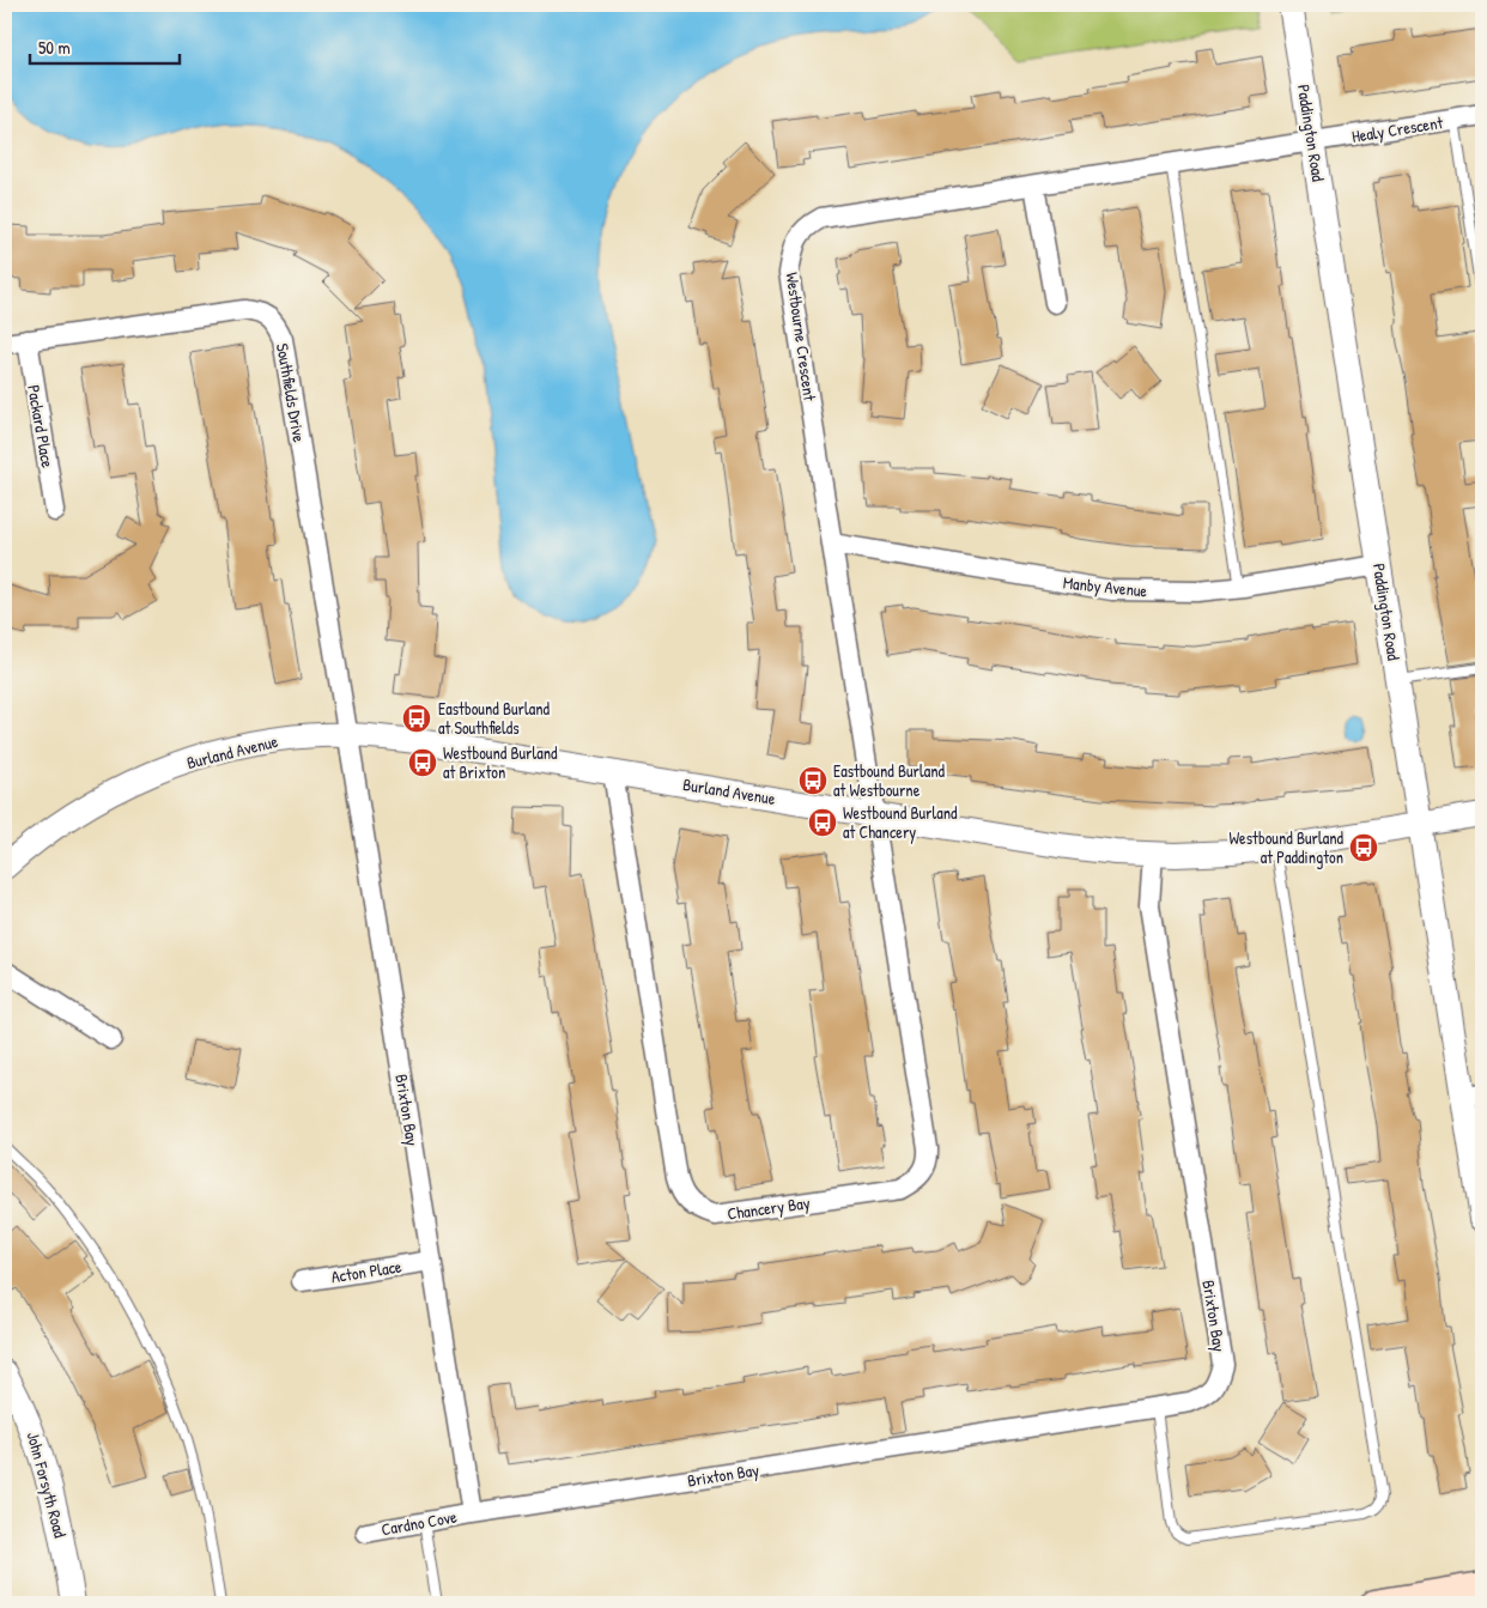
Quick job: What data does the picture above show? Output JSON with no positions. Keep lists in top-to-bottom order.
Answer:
{
  "streets": {
    "street": [
      "Healy Crescent",
      "Paddington Road",
      "Westbourne Crescent",
      "Southfields Drive",
      "Packard Place",
      "Manby Avenue",
      "Burland Avenue",
      "Brixton Bay",
      "Chancery Bay",
      "Acton Place",
      "John Forsyth Road",
      "Cardno Cove"
    ]
  },
  "crossings": [
    ["Healy Crescent", "Paddington Road"],
    ["Healy Crescent", "Westbourne Crescent"],
    ["Paddington Road", "Westbourne Crescent"],
    ["Paddington Road", "Manby Avenue"],
    ["Paddington Road", "Burland Avenue"],
    ["Westbourne Crescent", "Manby Avenue"],
    ["Westbourne Crescent", "Burland Avenue"],
    ["Westbourne Crescent", "Chancery Bay"],
    ["Southfields Drive", "Packard Place"],
    ["Southfields Drive", "Burland Avenue"],
    ["Southfields Drive", "Brixton Bay"],
    ["Burland Avenue", "Brixton Bay"],
    ["Burland Avenue", "Chancery Bay"],
    ["Brixton Bay", "Acton Place"],
    ["Brixton Bay", "Cardno Cove"]
  ],
  "places": {
    "bus stop": [
      "Eastbound Burland at Southfields",
      "Westbound Burland at Brixton",
      "Eastbound Burland at Westbourne",
      "Westbound Burland at Chancery",
      "Westbound Burland at Paddington"
    ]
  },
  "scale_bar": "50 m"
}
